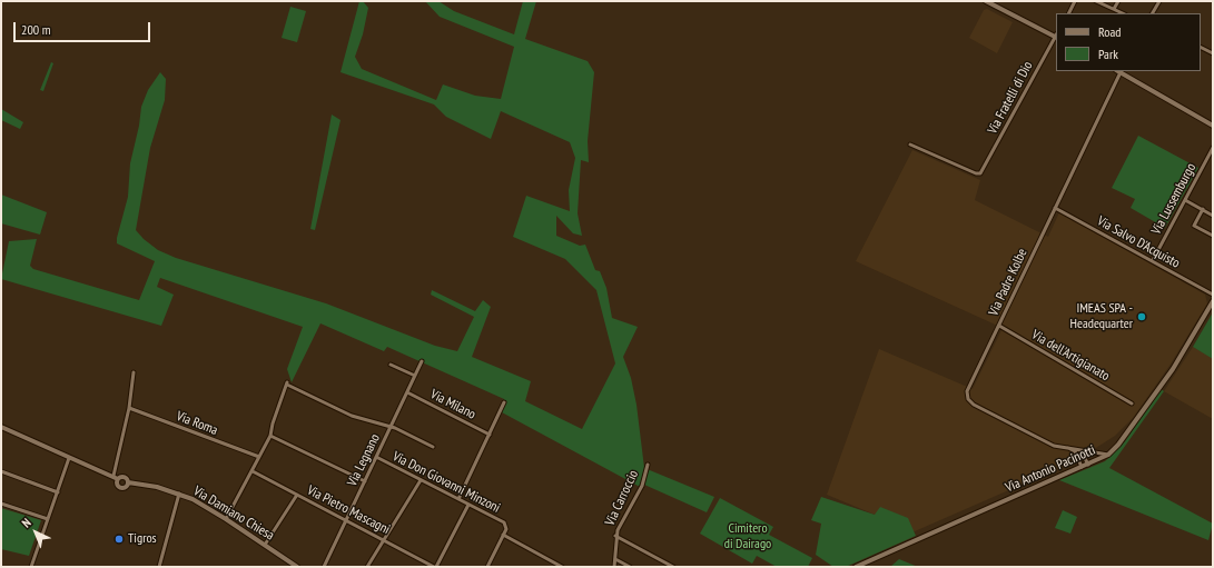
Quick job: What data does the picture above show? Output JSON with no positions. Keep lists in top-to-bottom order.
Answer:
{
  "streets": {
    "street": [
      "Via Fratelli di Dio",
      "Via Lussemburgo",
      "Via Salvo D'Acquisto",
      "Via Padre Kolbe",
      "Via dell'Artigianato",
      "Via Milano",
      "Via Roma",
      "Via Legnano",
      "Via Antonio Pacinotti",
      "Via Don Giovanni Minzoni",
      "Via Carroccio",
      "Via Pietro Mascagni",
      "Via Damiano Chiesa"
    ]
  },
  "crossings": [
    ["Via Lussemburgo", "Via Salvo D'Acquisto"],
    ["Via Salvo D'Acquisto", "Via Padre Kolbe"],
    ["Via Padre Kolbe", "Via dell'Artigianato"],
    ["Via Padre Kolbe", "Via Antonio Pacinotti"],
    ["Via Milano", "Via Legnano"],
    ["Via Legnano", "Via Don Giovanni Minzoni"],
    ["Via Legnano", "Via Pietro Mascagni"]
  ],
  "parks": ["Cimitero di Dairago"],
  "places": ["IMEAS SPA - Headequarter", "Tigros"],
  "legend": ["Road", "Park"],
  "scale_bar": "200 m",
  "north": "top left"
}
